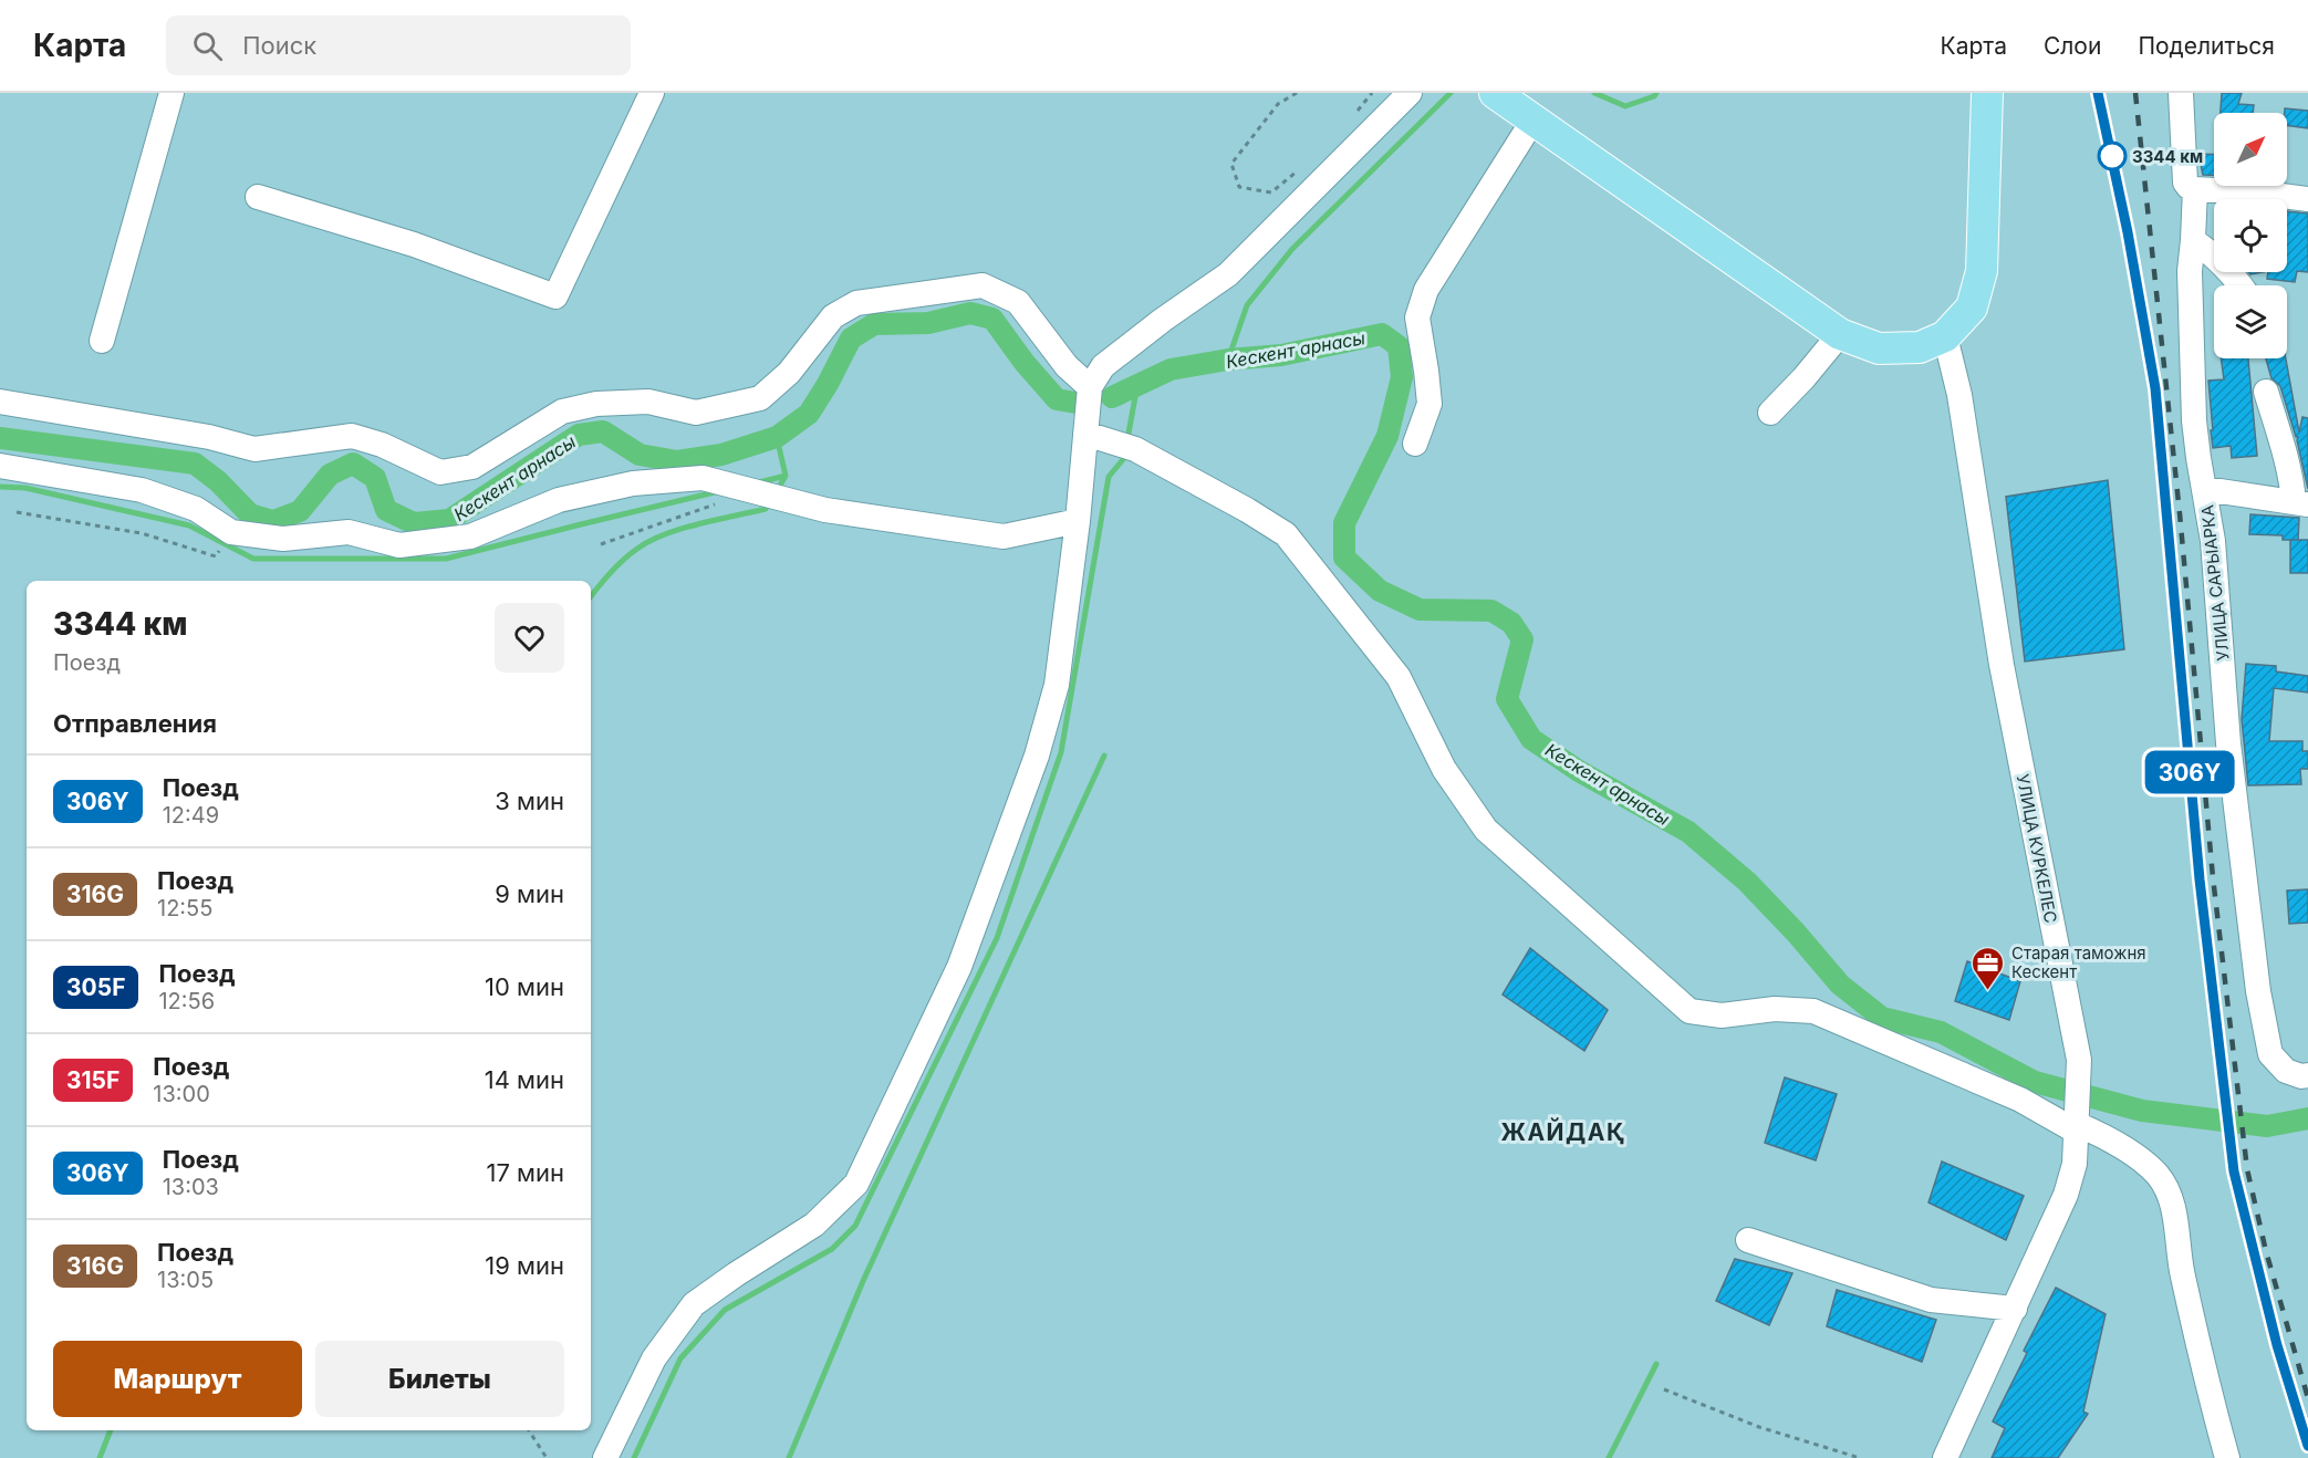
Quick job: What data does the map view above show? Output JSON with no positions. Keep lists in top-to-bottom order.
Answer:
{
  "streets": {
    "street": ["УЛИЦА САРЫАРКА", "УЛИЦА КУРКЕЛЕС"]
  },
  "districts": ["ЖАЙДАҚ"],
  "water": ["Кескент арнасы"],
  "places": {
    "other": ["3344 км"],
    "office": ["Старая таможня Кескент"]
  },
  "north": "top right",
  "page": {
    "header": "Карта",
    "search": "Поиск",
    "nav": ["Карта", "Слои", "Поделиться"],
    "on_map": "306Y",
    "heading": [
      ["3344 км", "Поезд"],
      "Отправления"
    ],
    "list": [
      {
        "mark": "306Y",
        "name": "Поезд",
        "note": "12:49",
        "value": "3 мин"
      },
      {
        "mark": "316G",
        "name": "Поезд",
        "note": "12:55",
        "value": "9 мин"
      },
      {
        "mark": "305F",
        "name": "Поезд",
        "note": "12:56",
        "value": "10 мин"
      },
      {
        "mark": "315F",
        "name": "Поезд",
        "note": "13:00",
        "value": "14 мин"
      },
      {
        "mark": "306Y",
        "name": "Поезд",
        "note": "13:03",
        "value": "17 мин"
      },
      {
        "mark": "316G",
        "name": "Поезд",
        "note": "13:05",
        "value": "19 мин"
      }
    ],
    "buttons": ["Маршрут", "Билеты"]
  }
}
